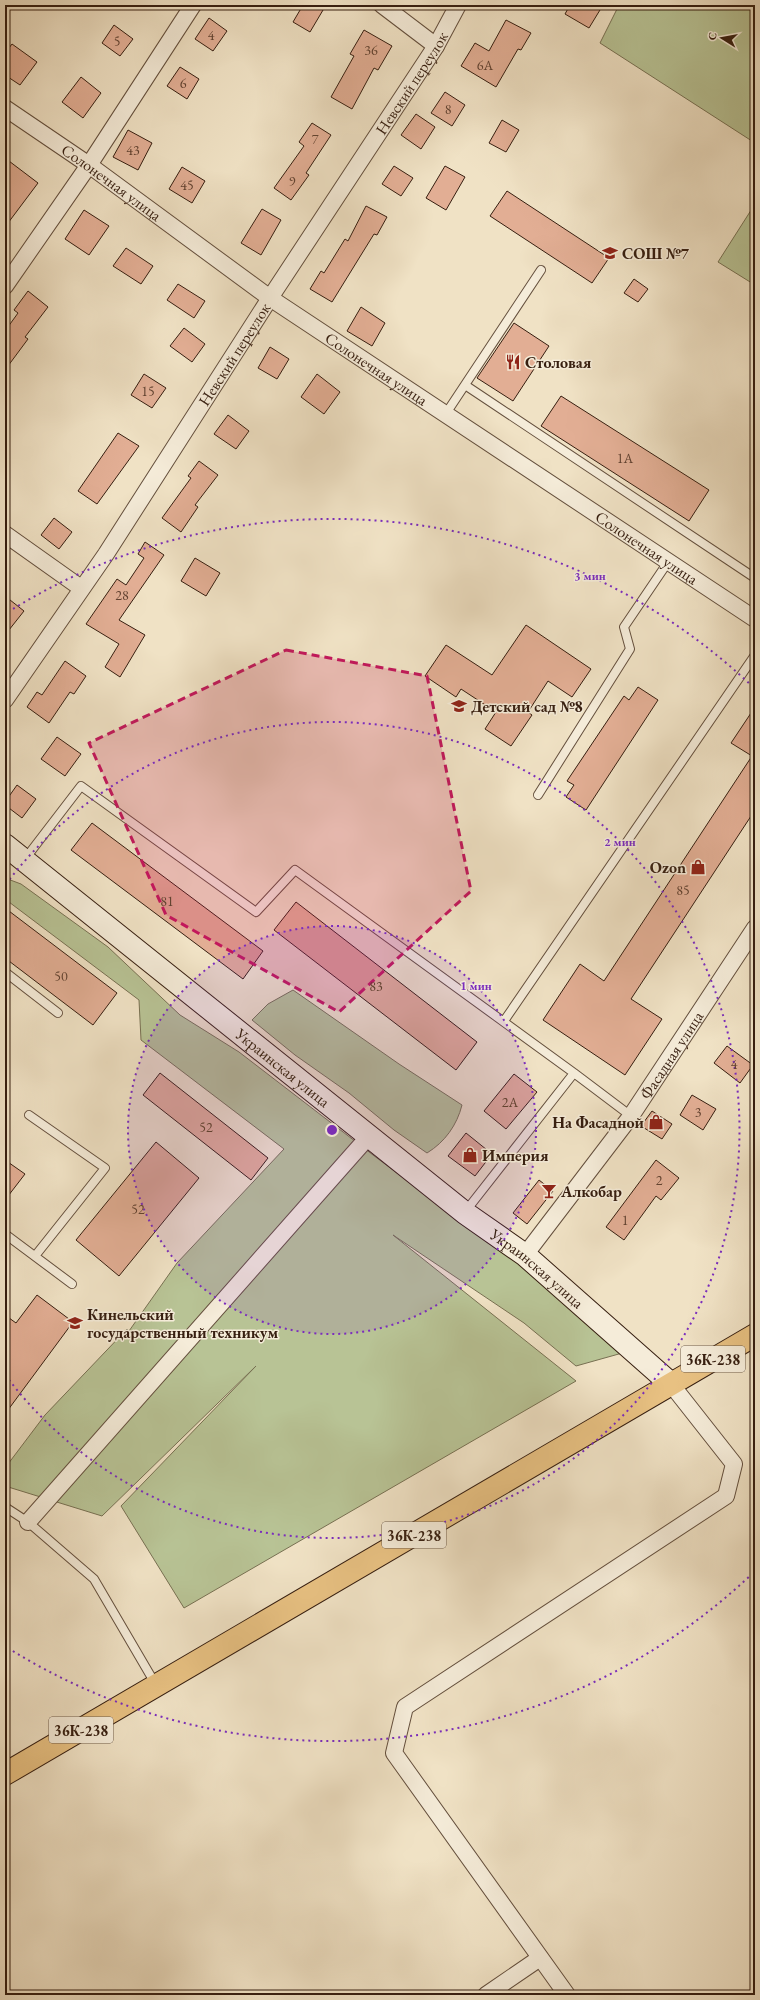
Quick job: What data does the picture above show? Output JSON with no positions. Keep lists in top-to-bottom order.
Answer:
{
  "streets": {
    "main road": ["Украинская улица", "36К-238"],
    "street": ["Невский переулок", "Солонечная улица", "Фасадная улица"]
  },
  "crossings": [
    ["Невский переулок", "Солонечная улица"],
    ["Фасадная улица", "Украинская улица"],
    ["Украинская улица", "36К-238"]
  ],
  "places": {
    "school or university": ["СОШ №7", "Детский сад №8", "Кинельский государственный техникум"],
    "restaurant": ["Столовая"],
    "shop": ["Ozon", "На Фасадной", "Империя"],
    "bar": ["Алкобар"]
  },
  "house_numbers": [
    "4",
    "5",
    "36",
    "6А",
    "6",
    "8",
    "7",
    "43",
    "9",
    "45",
    "15",
    "1А",
    "28",
    "85",
    "81",
    "50",
    "83",
    "4",
    "2А",
    "3",
    "52",
    "2",
    "52",
    "1"
  ],
  "north": "left",
  "rings": ["3 мин", "2 мин", "1 мин"]
}
